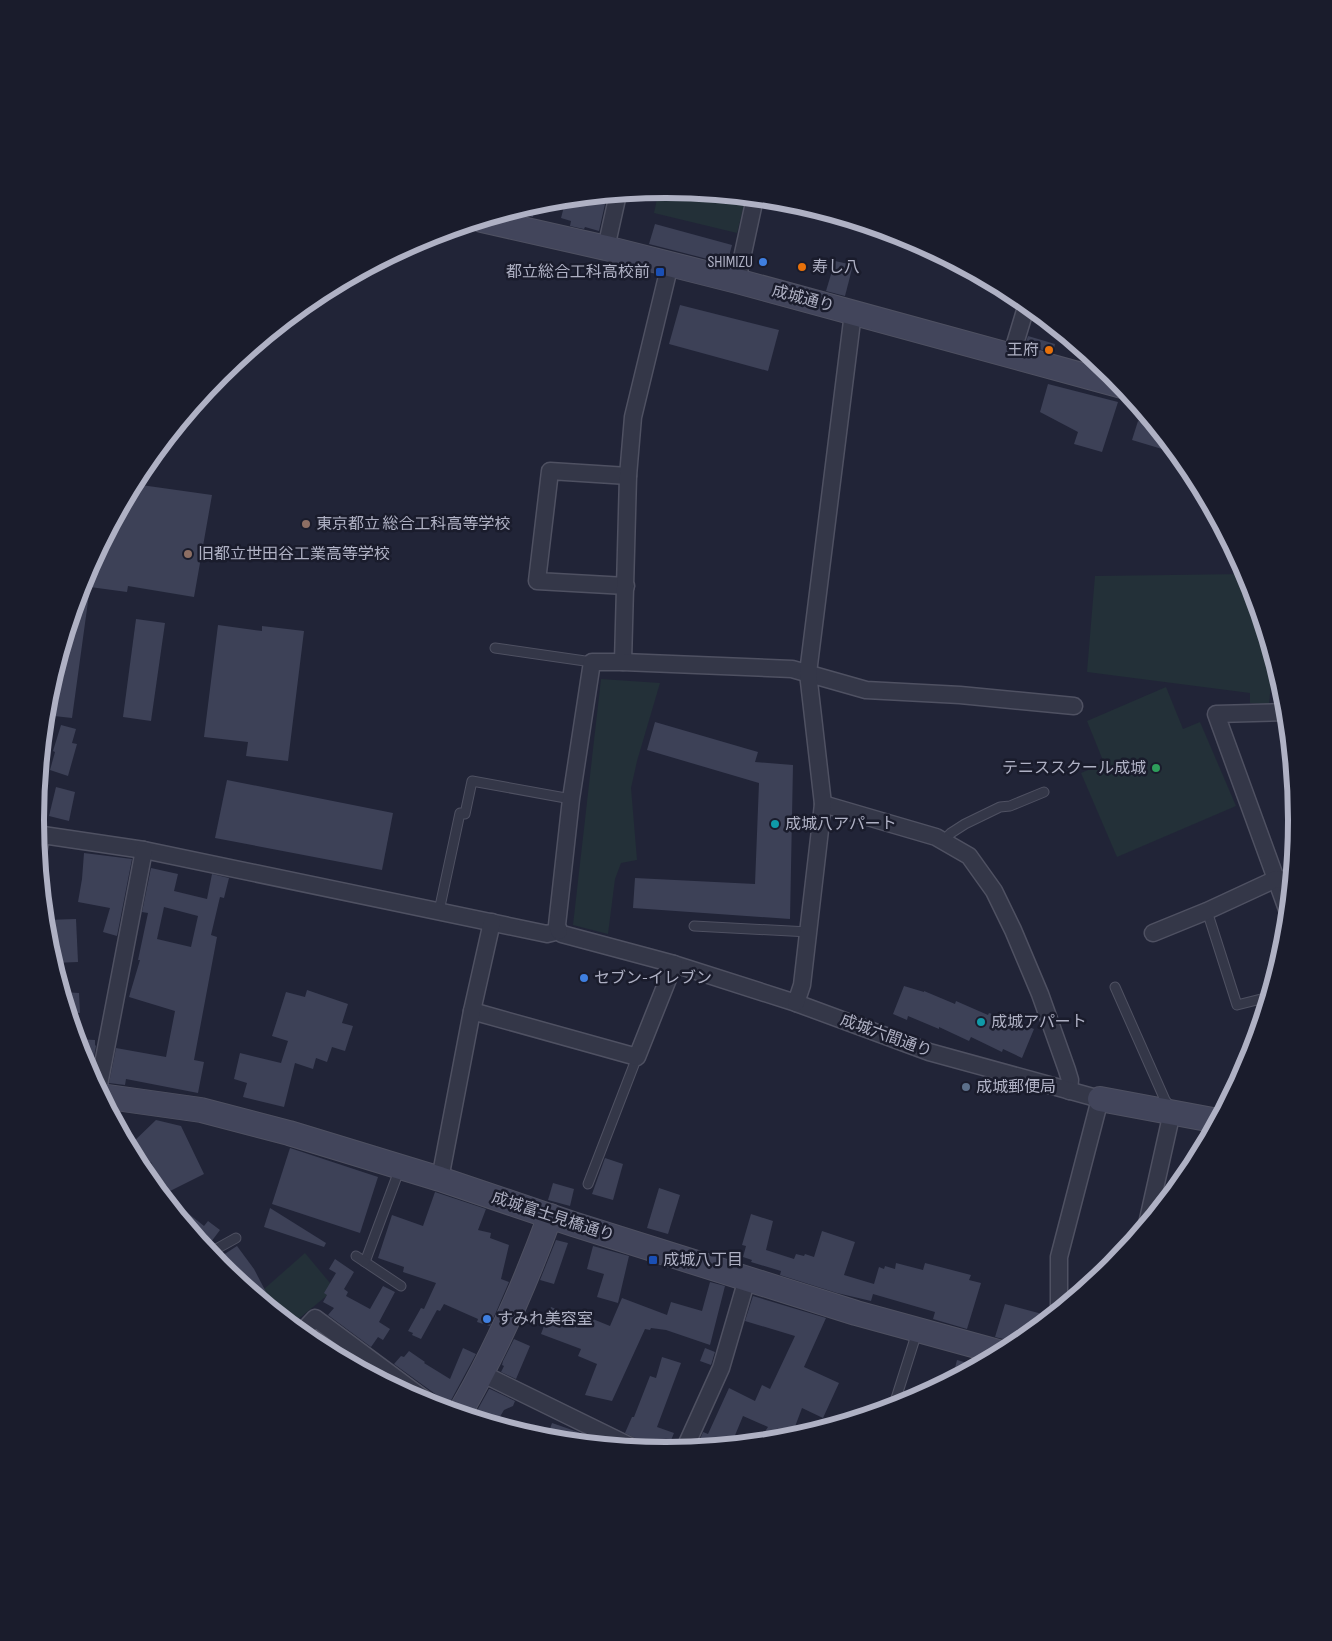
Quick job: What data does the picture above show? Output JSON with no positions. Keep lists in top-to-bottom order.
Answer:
{
  "streets": {
    "street": ["成城通り", "成城六間通り", "成城富士見橋通り"]
  },
  "places": {
    "other": [
      "SHIMIZU",
      "寿し八",
      "王府",
      "東京都立 総合工科高等学校",
      "旧都立世田谷工業高等学校",
      "テニススクール成城",
      "成城八アパート",
      "セブン-イレブン",
      "成城アパート",
      "成城郵便局",
      "すみれ美容室"
    ],
    "transit": ["都立総合工科高校前", "成城八丁目"]
  }
}
